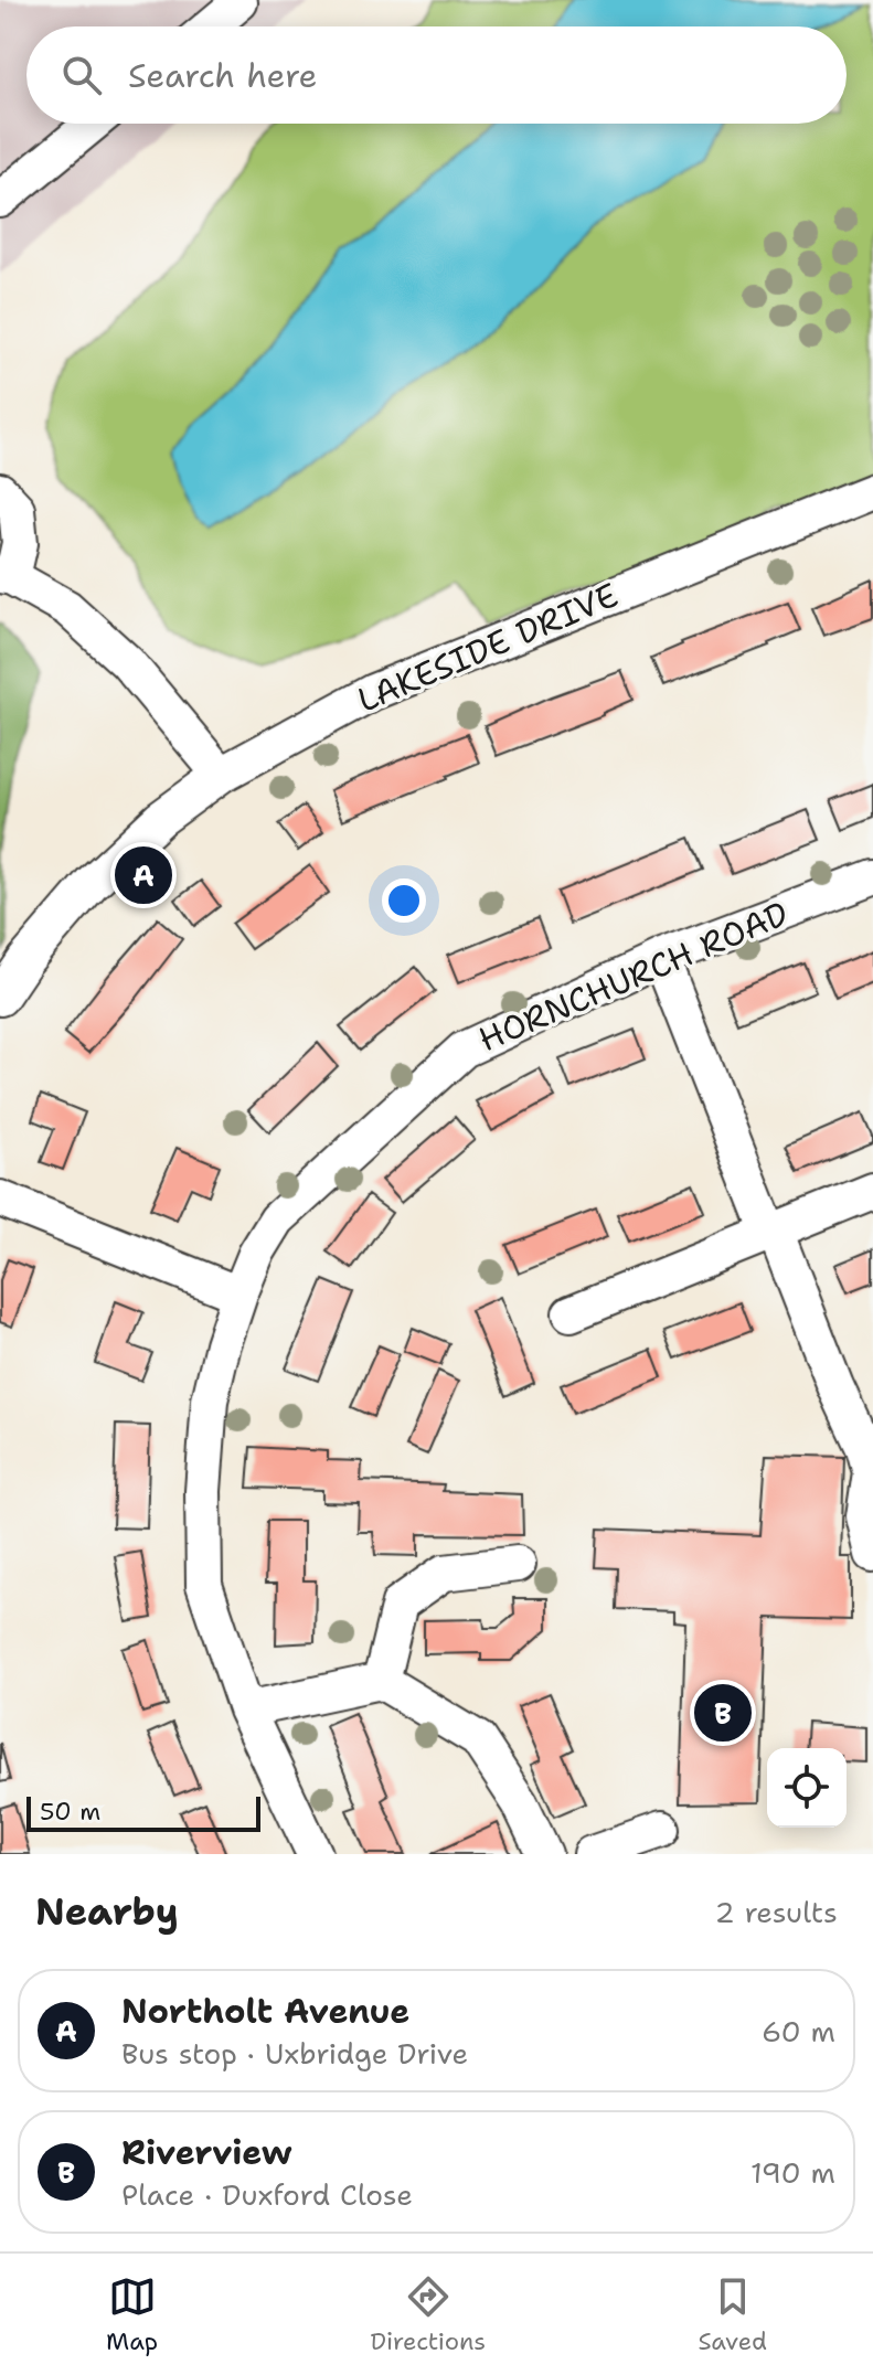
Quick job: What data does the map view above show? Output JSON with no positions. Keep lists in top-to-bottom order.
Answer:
{
  "streets": {
    "street": ["LAKESIDE DRIVE", "HORNCHURCH ROAD"]
  },
  "scale_bar": "50 m",
  "page": {
    "search": "Search here",
    "pins": ["A", "B"],
    "scale": "50 m",
    "heading": ["Nearby", "2 results"],
    "list": [
      {
        "mark": "A",
        "name": "Northolt Avenue",
        "note": "Bus stop · Uxbridge Drive",
        "value": "60 m"
      },
      {
        "mark": "B",
        "name": "Riverview",
        "note": "Place · Duxford Close",
        "value": "190 m"
      }
    ],
    "nav": ["Map", "Directions", "Saved"]
  }
}
